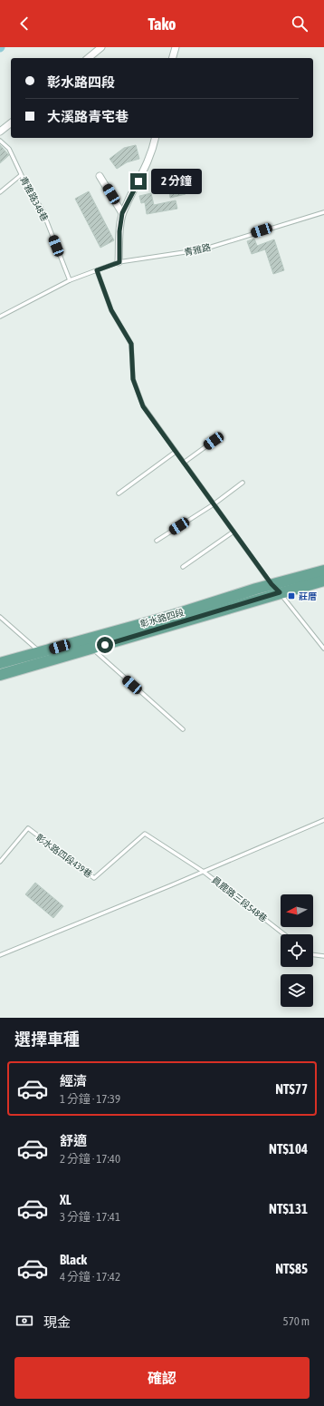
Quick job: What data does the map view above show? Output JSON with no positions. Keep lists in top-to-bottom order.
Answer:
{
  "streets": {
    "main road": ["彰水路四段"],
    "lane": [
      "青雅路348巷",
      "青雅路",
      "彰水路四段439巷",
      "員鹿路三段548巷"
    ]
  },
  "crossings": [
    ["青雅路348巷", "青雅路"],
    ["彰水路四段439巷", "員鹿路三段548巷"]
  ],
  "places": {
    "transit": ["莊厝"]
  },
  "north": "left",
  "page": {
    "header": "Tako",
    "banner": ["彰水路四段", "大溪路青宅巷"],
    "bubble": "2 分鐘",
    "heading": "選擇車種",
    "list": [
      {
        "name": "經濟",
        "note": "1 分鐘 · 17:39",
        "value": "NT$77"
      },
      {
        "name": "舒適",
        "note": "2 分鐘 · 17:40",
        "value": "NT$104"
      },
      {
        "name": "XL",
        "note": "3 分鐘 · 17:41",
        "value": "NT$131"
      },
      {
        "name": "Black",
        "note": "4 分鐘 · 17:42",
        "value": "NT$85"
      }
    ],
    "pay": ["現金", "570 m"],
    "buttons": "確認"
  }
}
